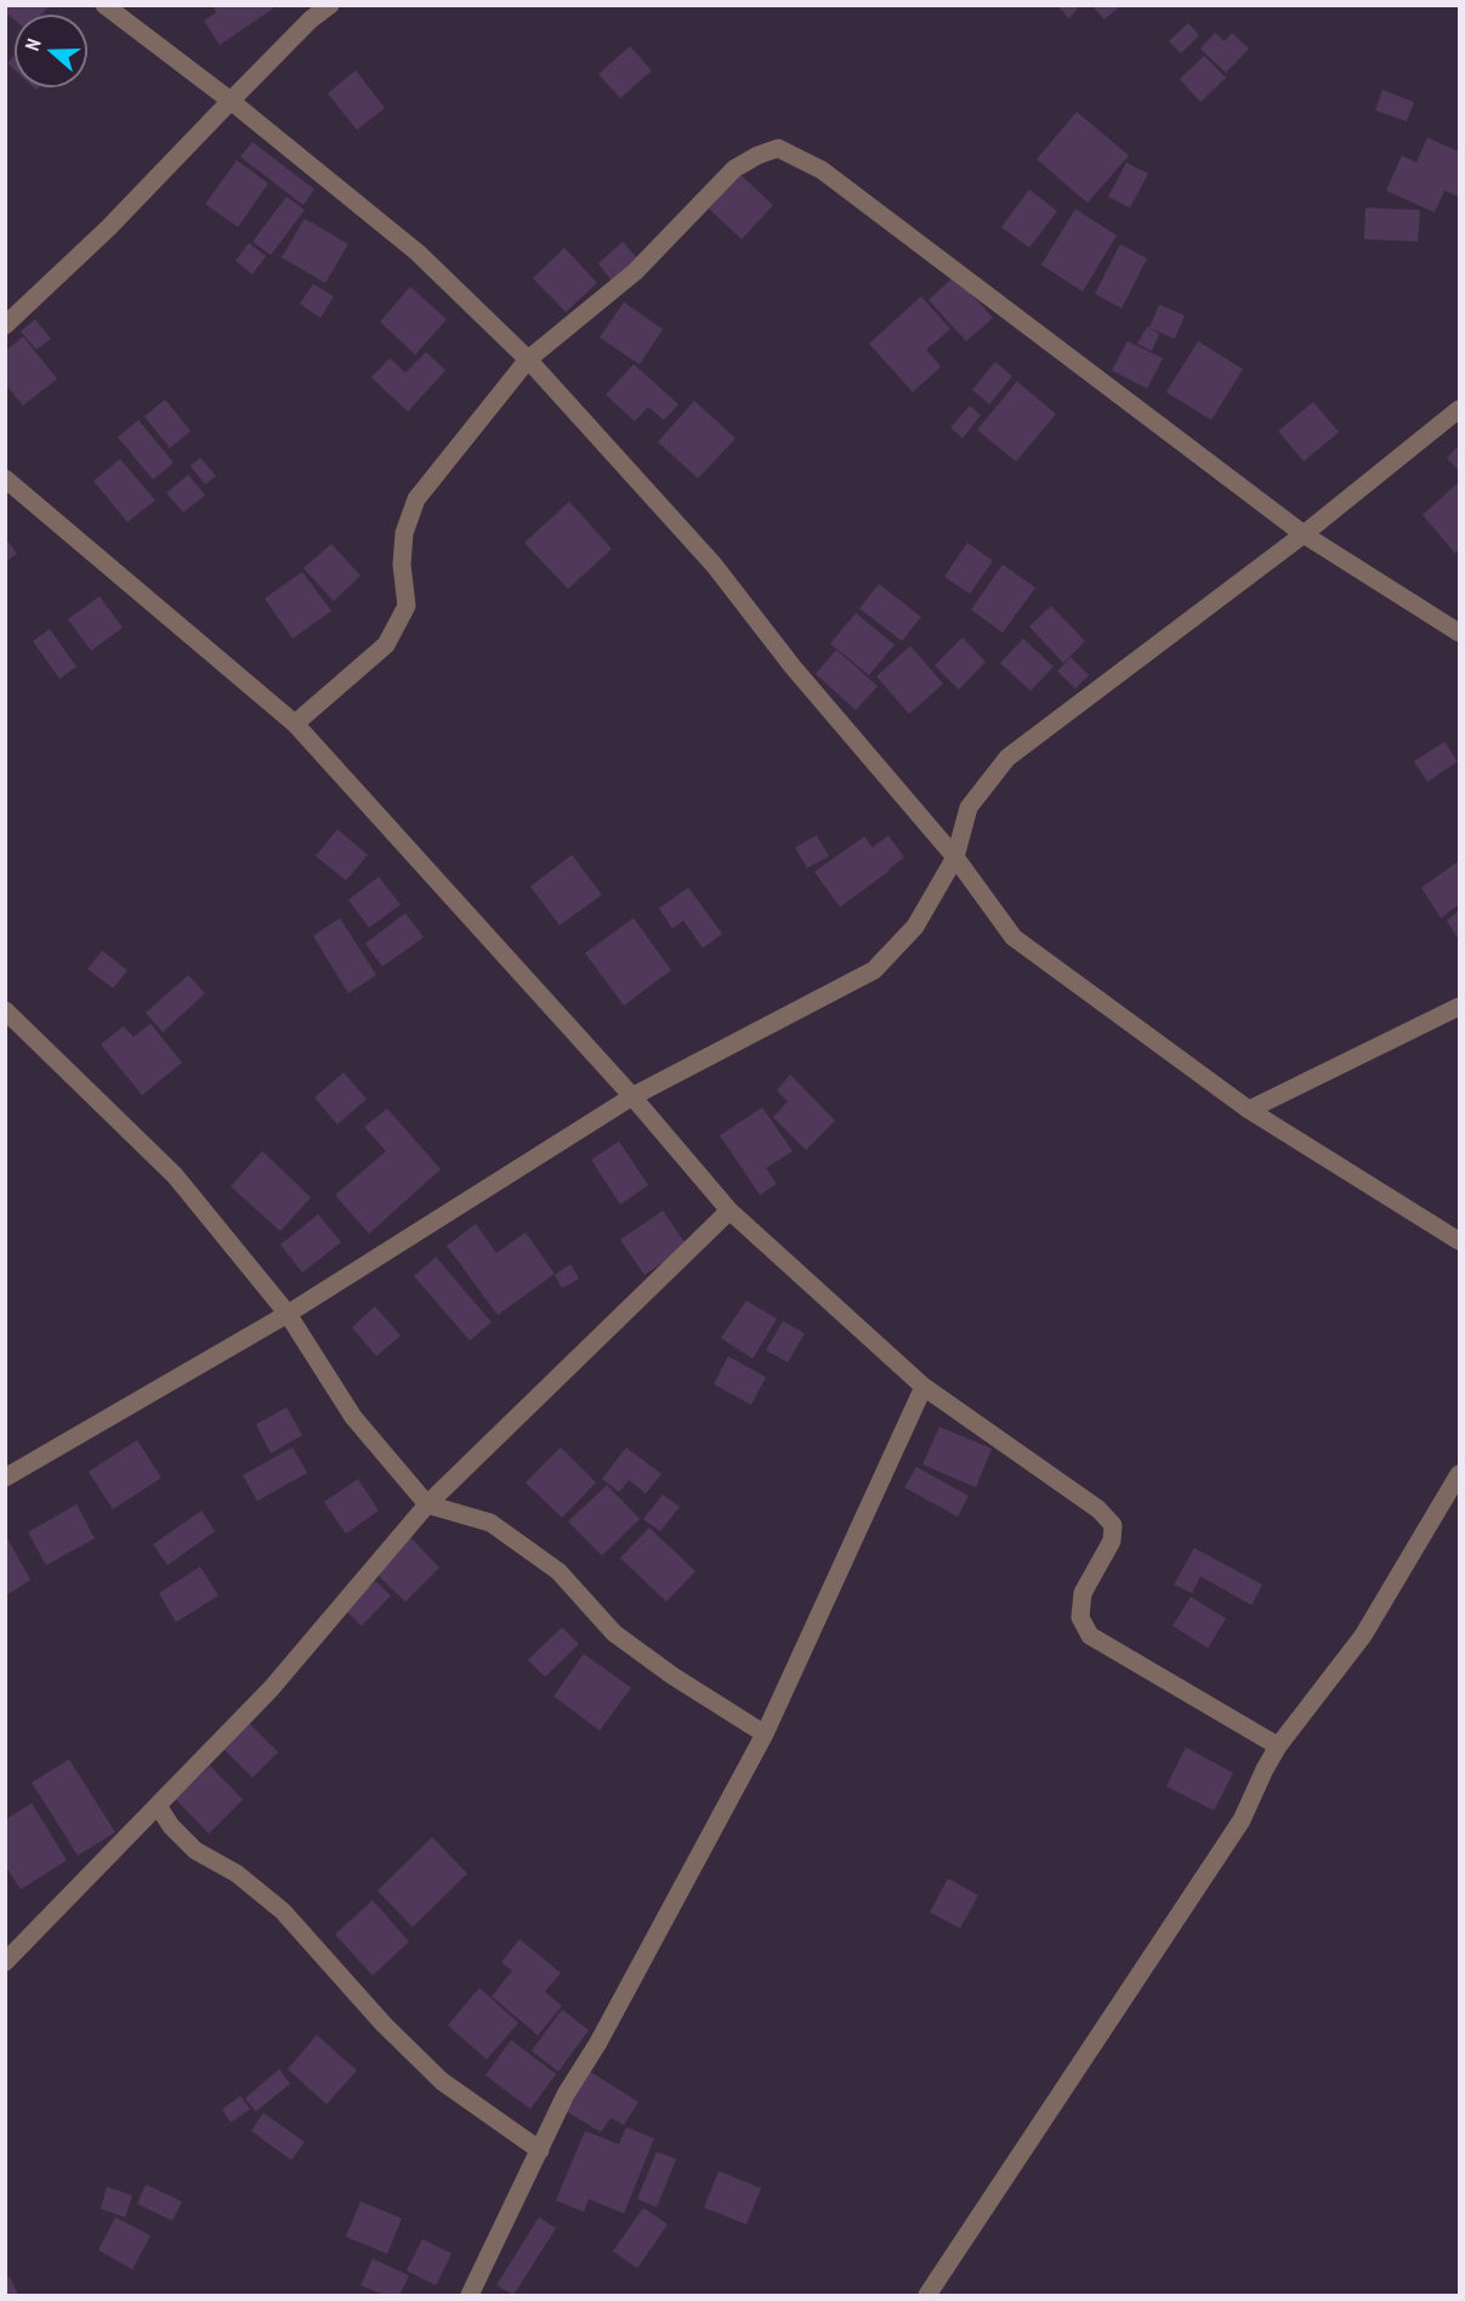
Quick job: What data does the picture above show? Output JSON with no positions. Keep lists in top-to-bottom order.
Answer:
{
  "north": "left"
}
